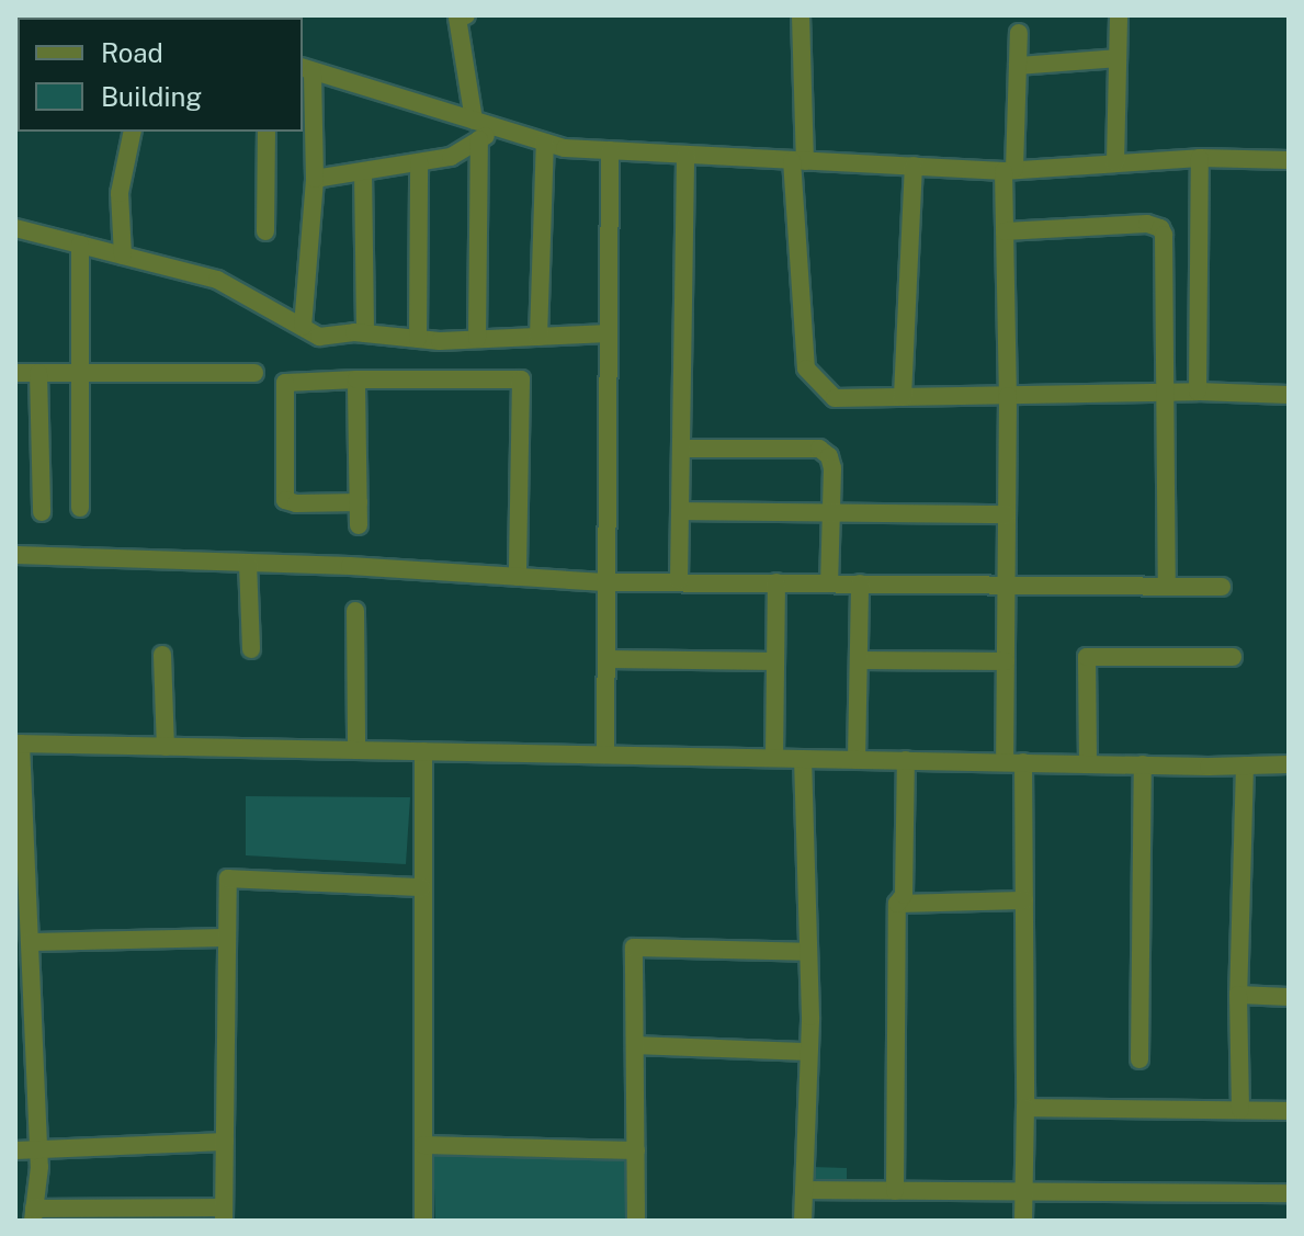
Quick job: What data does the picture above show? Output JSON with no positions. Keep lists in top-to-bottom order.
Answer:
{
  "legend": ["Road", "Building"]
}
